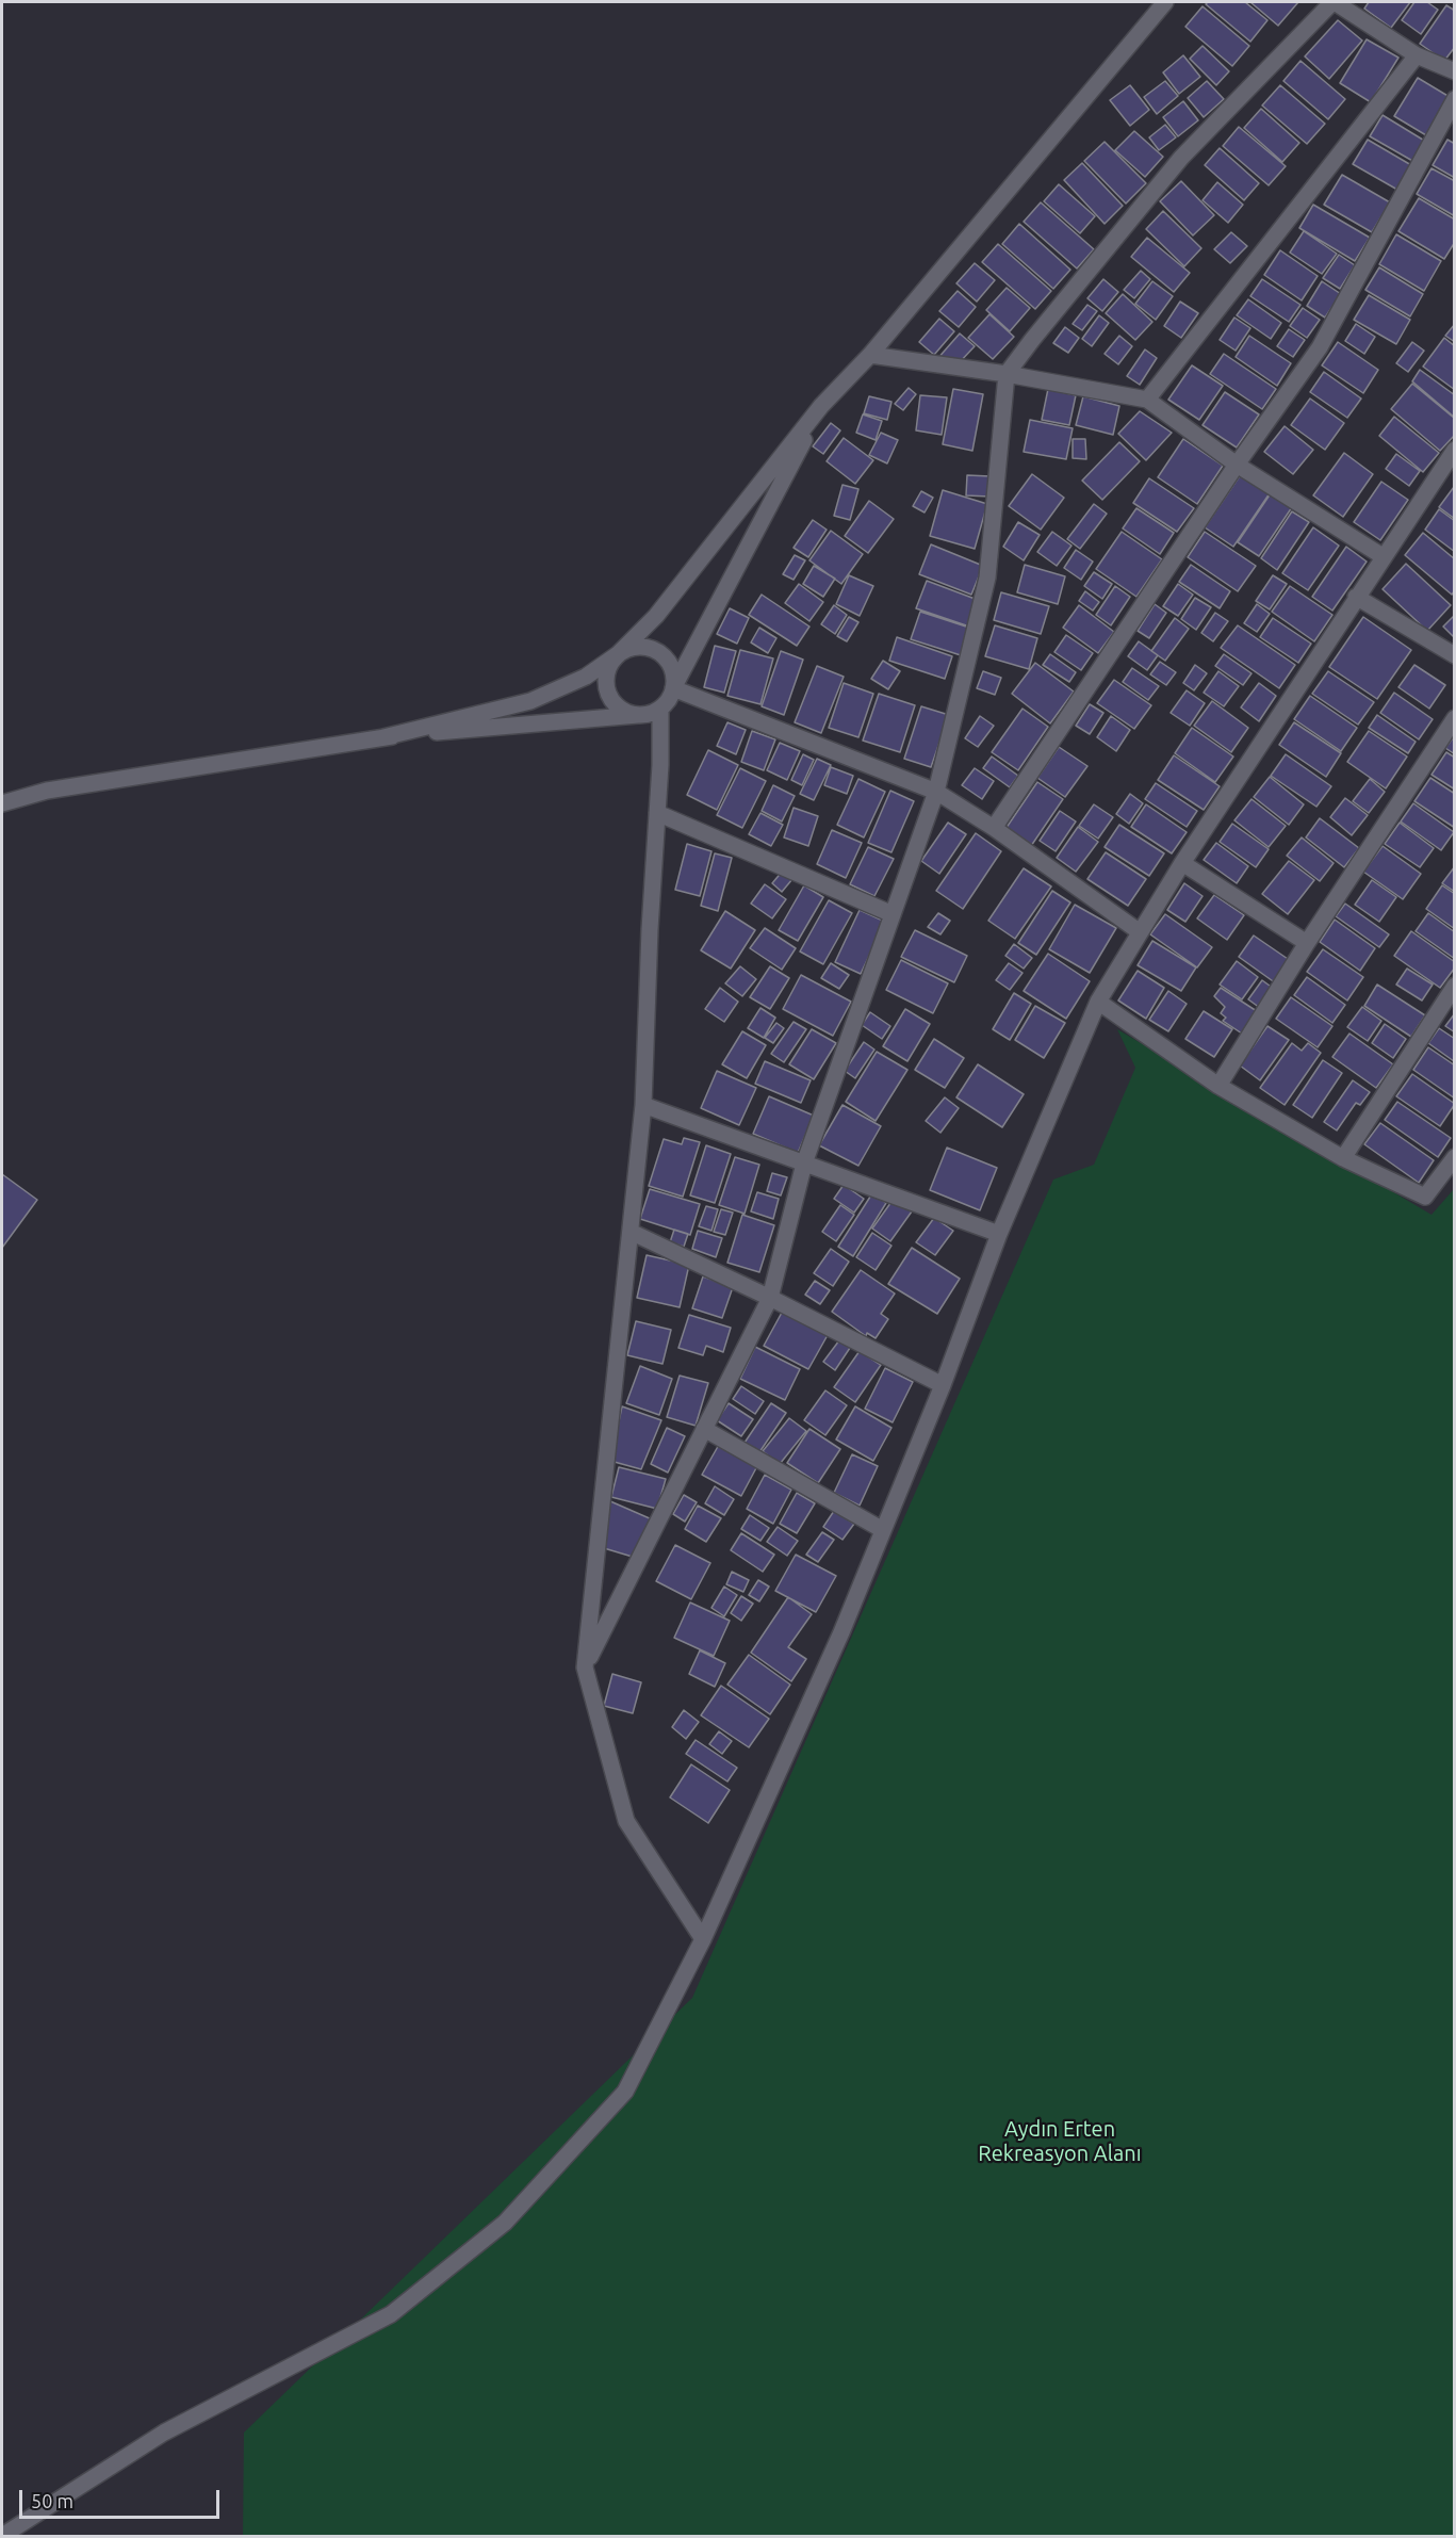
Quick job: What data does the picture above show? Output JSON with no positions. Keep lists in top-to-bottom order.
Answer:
{
  "parks": ["Aydın Erten Rekreasyon Alanı"],
  "scale_bar": "50 m"
}
